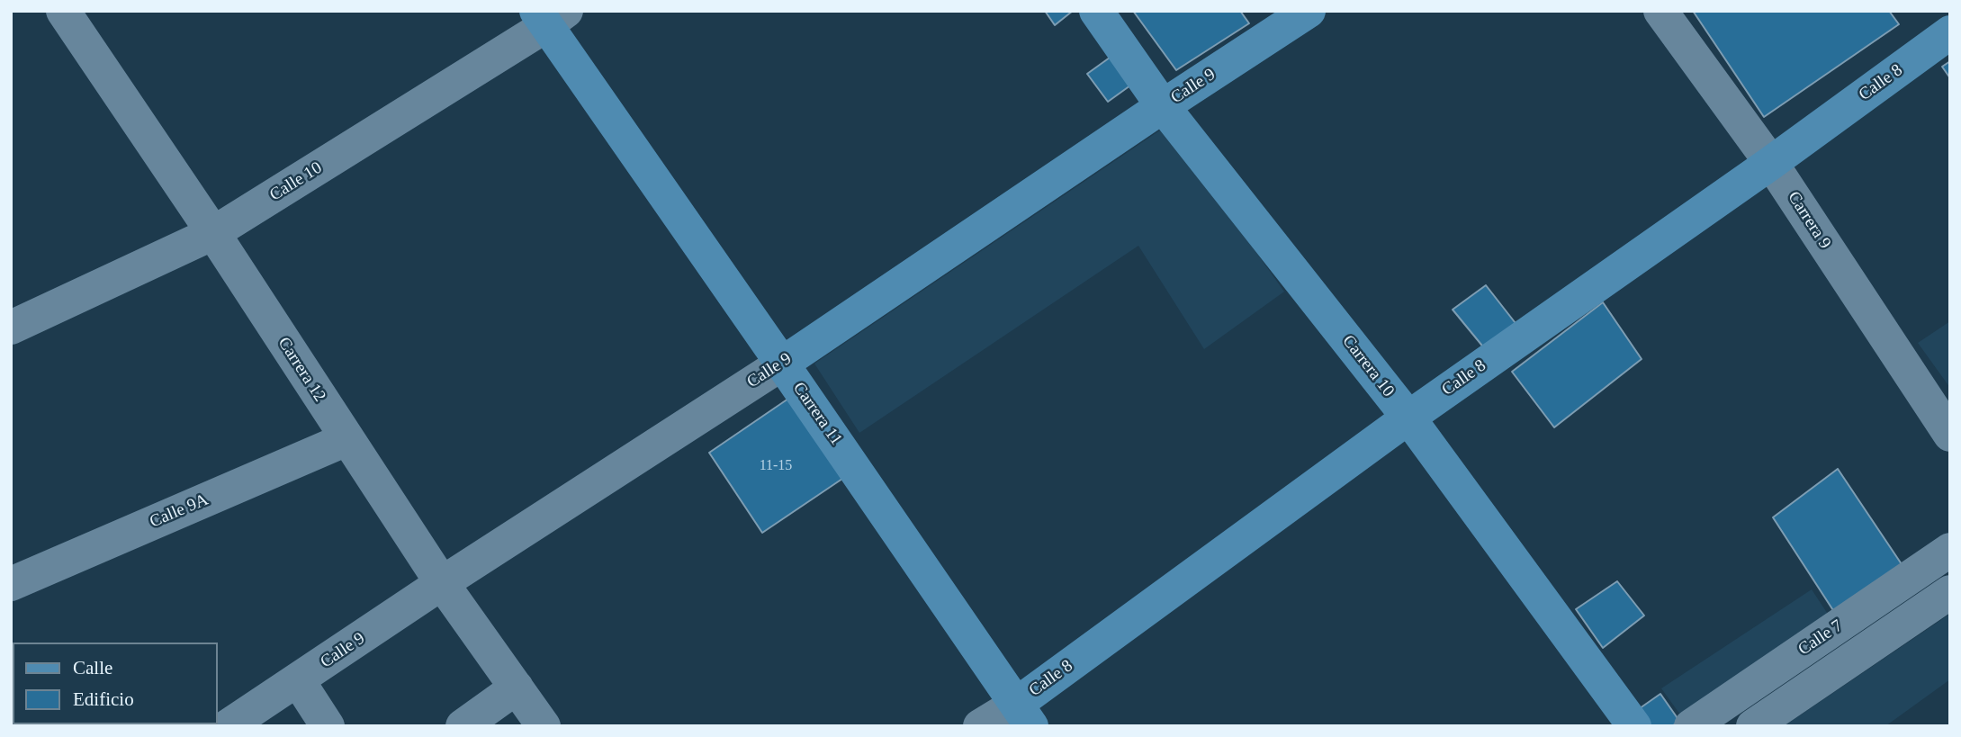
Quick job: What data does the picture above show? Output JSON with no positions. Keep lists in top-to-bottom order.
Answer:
{
  "streets": {
    "main road": [
      "Calle 8",
      "Calle 9",
      "Carrera 10",
      "Carrera 11"
    ],
    "street": [
      "Calle 10",
      "Carrera 9",
      "Carrera 12",
      "Calle 9A",
      "Calle 7"
    ]
  },
  "crossings": [
    ["Calle 8", "Carrera 9"],
    ["Calle 8", "Carrera 10"],
    ["Calle 8", "Carrera 11"],
    ["Calle 9", "Carrera 10"],
    ["Calle 9", "Carrera 12"],
    ["Calle 9", "Carrera 11"],
    ["Calle 10", "Carrera 12"],
    ["Calle 10", "Carrera 11"],
    ["Carrera 12", "Calle 9A"]
  ],
  "house_numbers": ["11-15"],
  "legend": ["Calle", "Edificio"]
}
